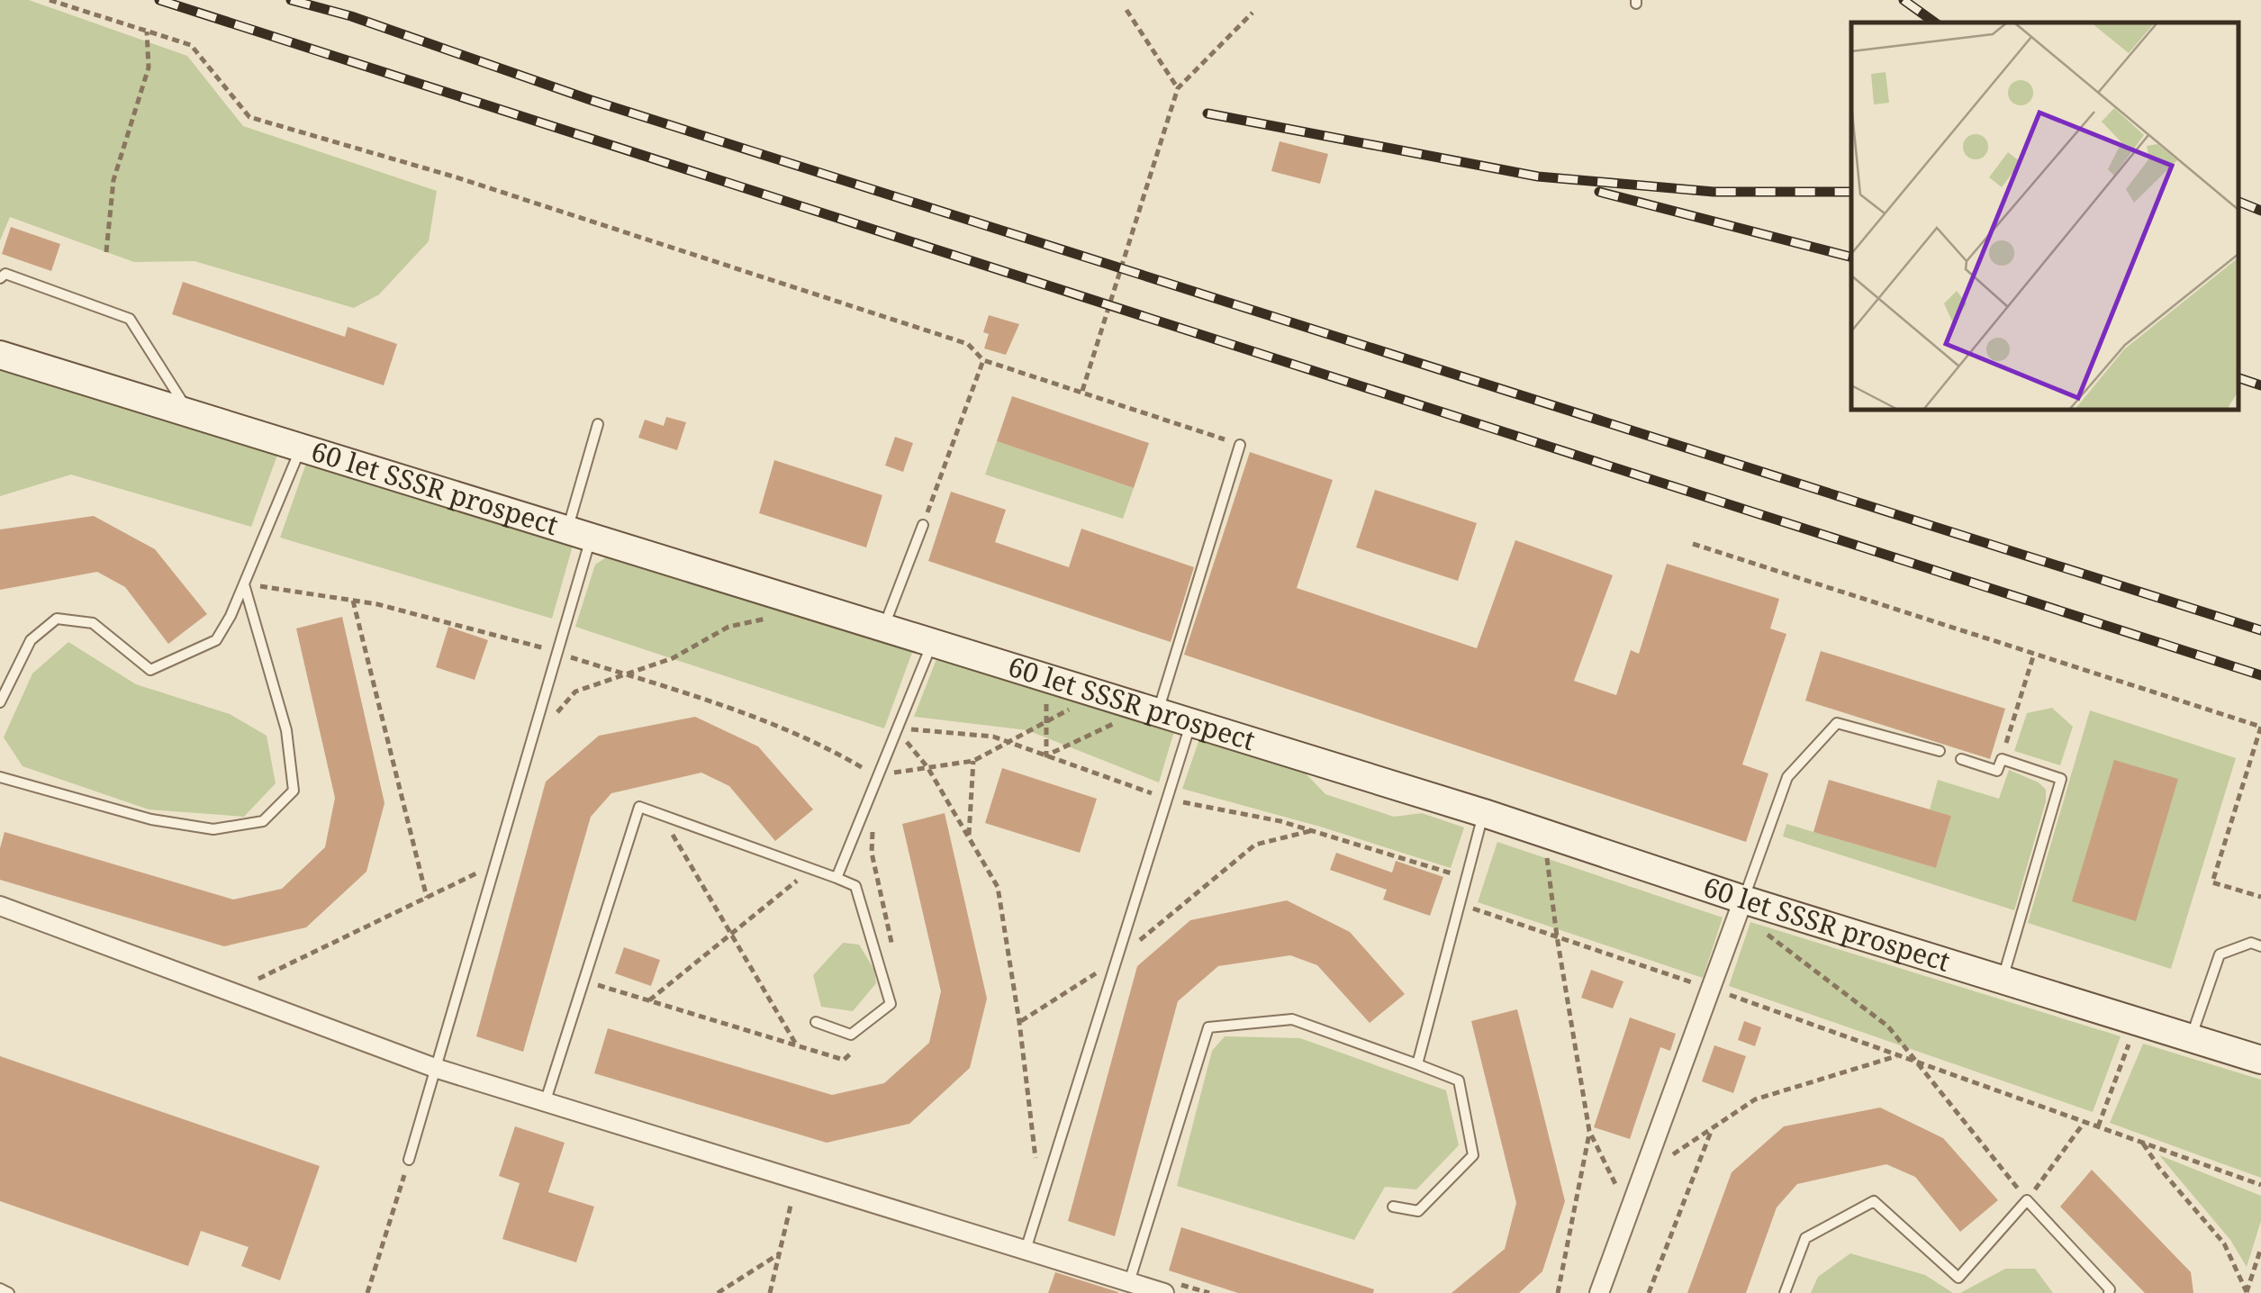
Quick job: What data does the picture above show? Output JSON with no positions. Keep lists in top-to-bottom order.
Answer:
{
  "streets": {
    "street": ["60 let SSSR prospect"]
  }
}
